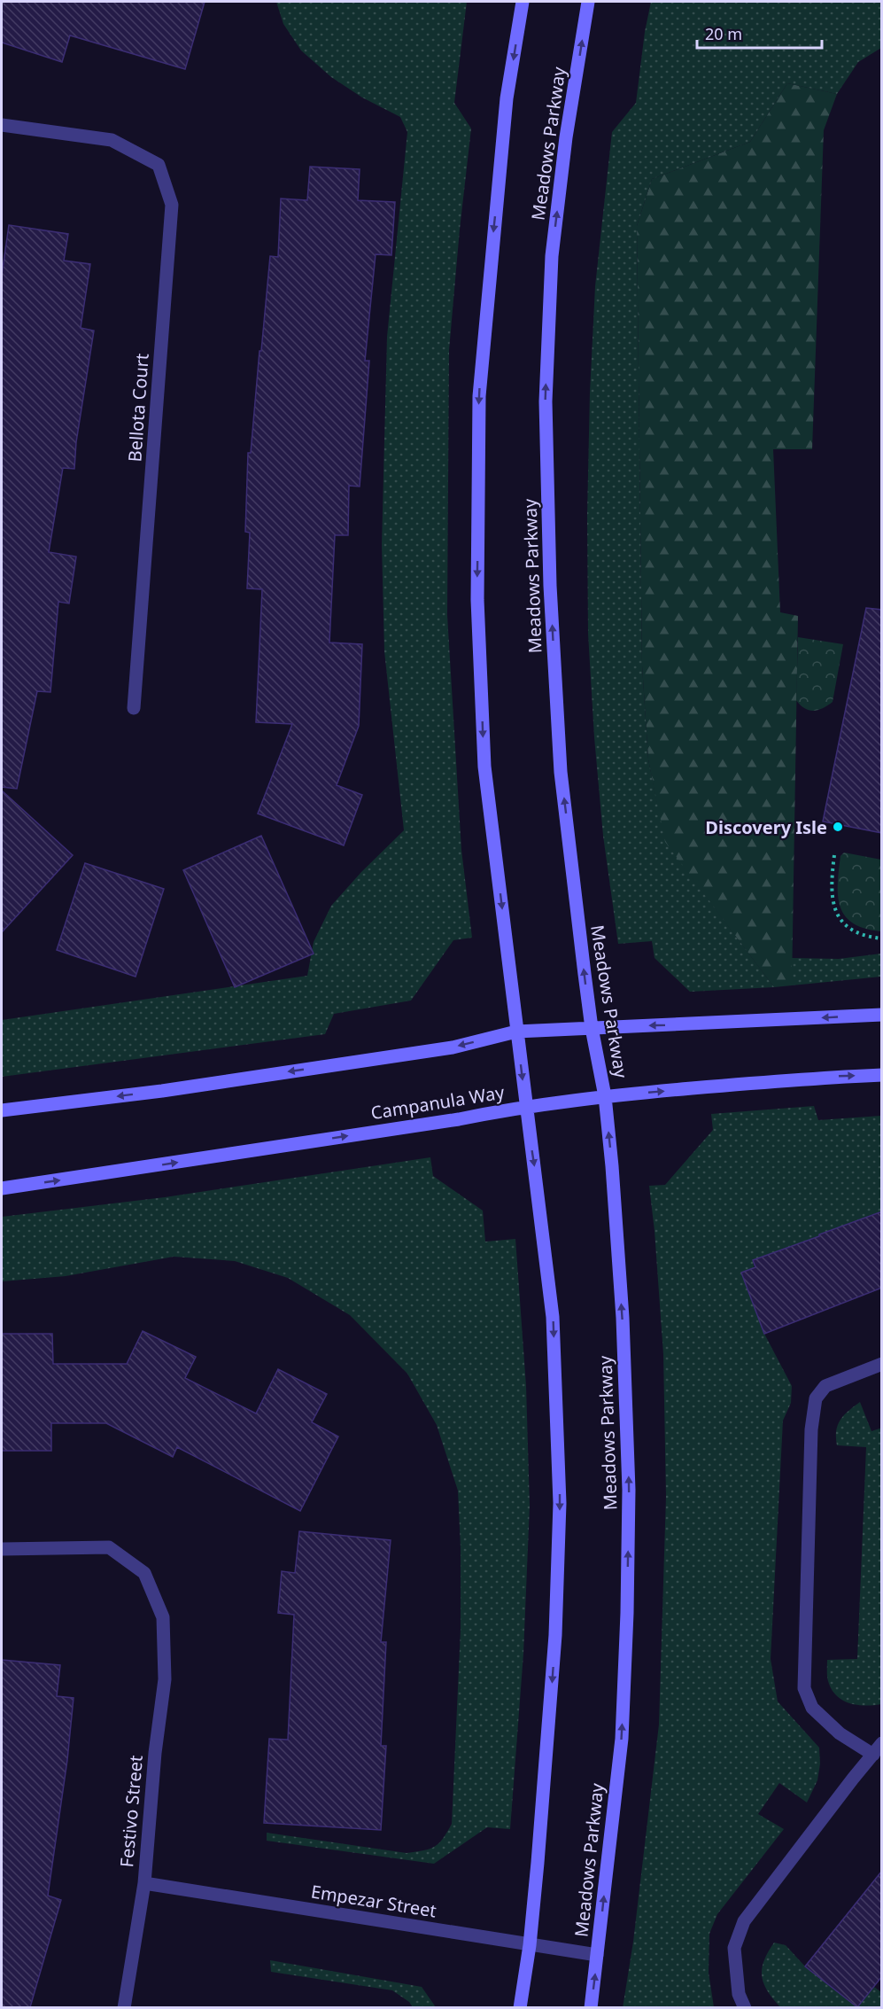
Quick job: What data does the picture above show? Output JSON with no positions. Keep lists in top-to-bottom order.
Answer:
{
  "streets": {
    "main road": ["Meadows Parkway", "Campanula Way"],
    "street": ["Bellota Court", "Festivo Street", "Empezar Street"]
  },
  "crossings": [
    ["Meadows Parkway", "Campanula Way"],
    ["Meadows Parkway", "Empezar Street"],
    ["Festivo Street", "Empezar Street"]
  ],
  "places": ["Discovery Isle"],
  "scale_bar": "20 m"
}
